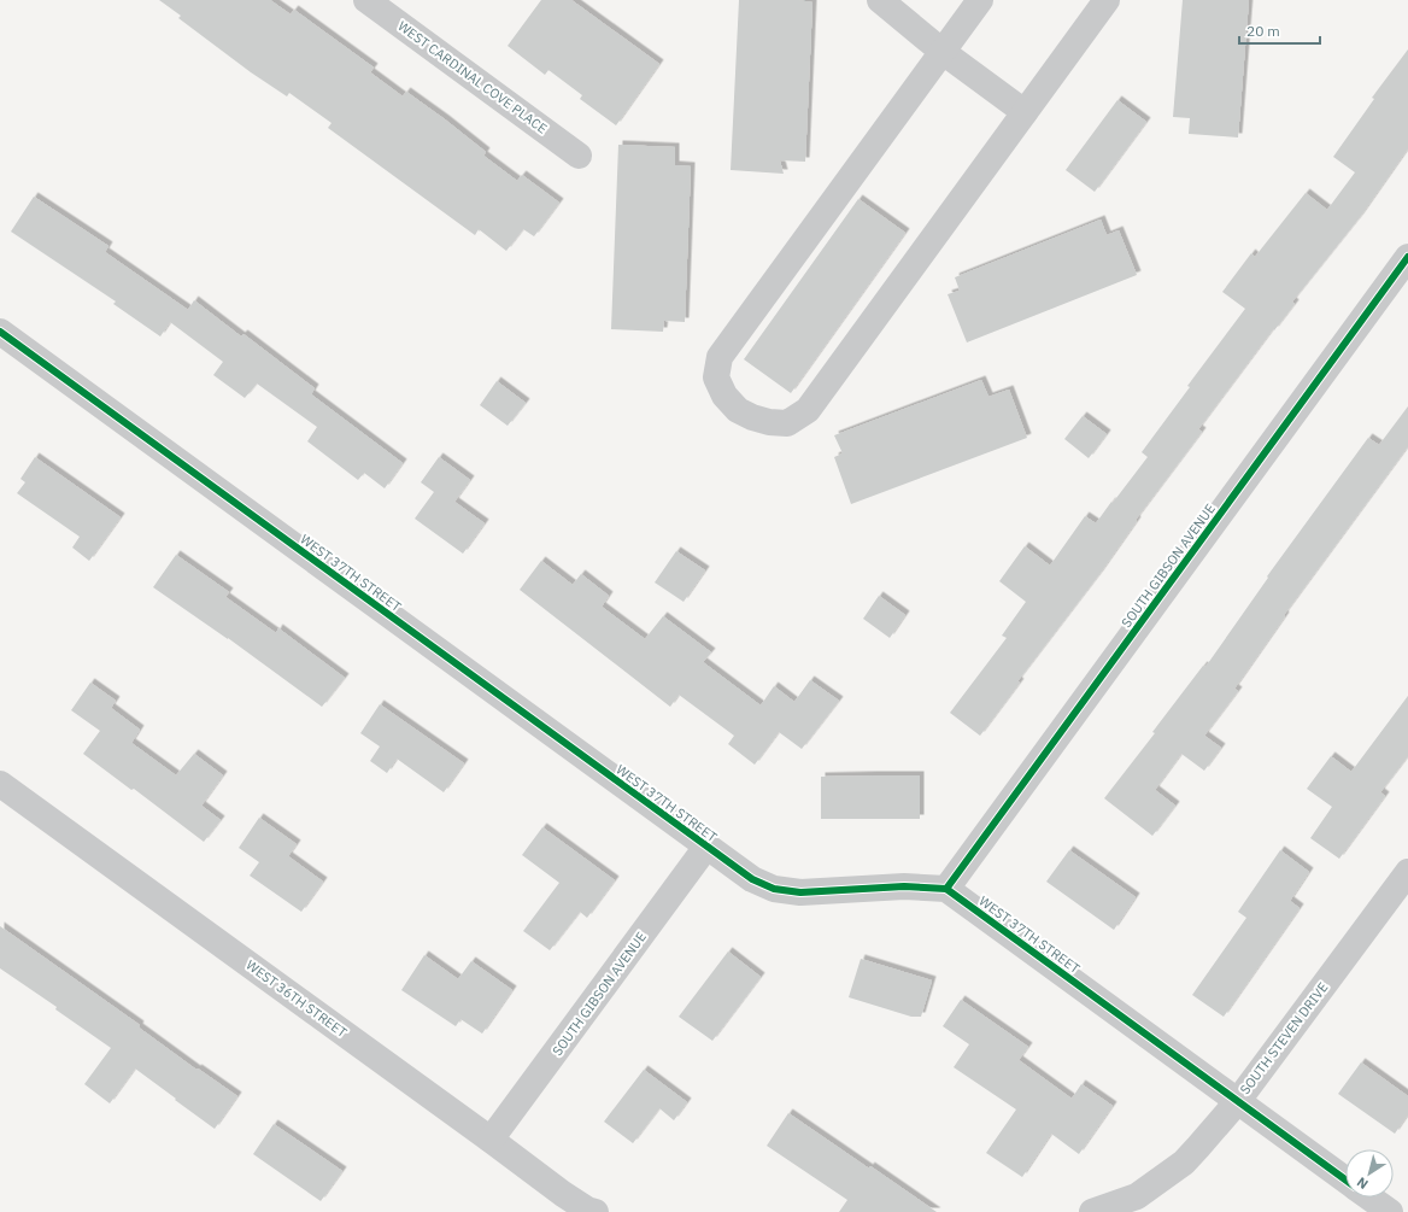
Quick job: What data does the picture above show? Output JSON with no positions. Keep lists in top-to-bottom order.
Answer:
{
  "streets": {
    "street": [
      "WEST CARDINAL COVE PLACE",
      "SOUTH GIBSON AVENUE",
      "WEST 37TH STREET",
      "WEST 36TH STREET",
      "SOUTH STEVEN DRIVE"
    ]
  },
  "crossings": [
    ["SOUTH GIBSON AVENUE", "WEST 37TH STREET"],
    ["SOUTH GIBSON AVENUE", "WEST 36TH STREET"],
    ["WEST 37TH STREET", "SOUTH STEVEN DRIVE"]
  ],
  "scale_bar": "20 m",
  "north": "bottom left"
}
